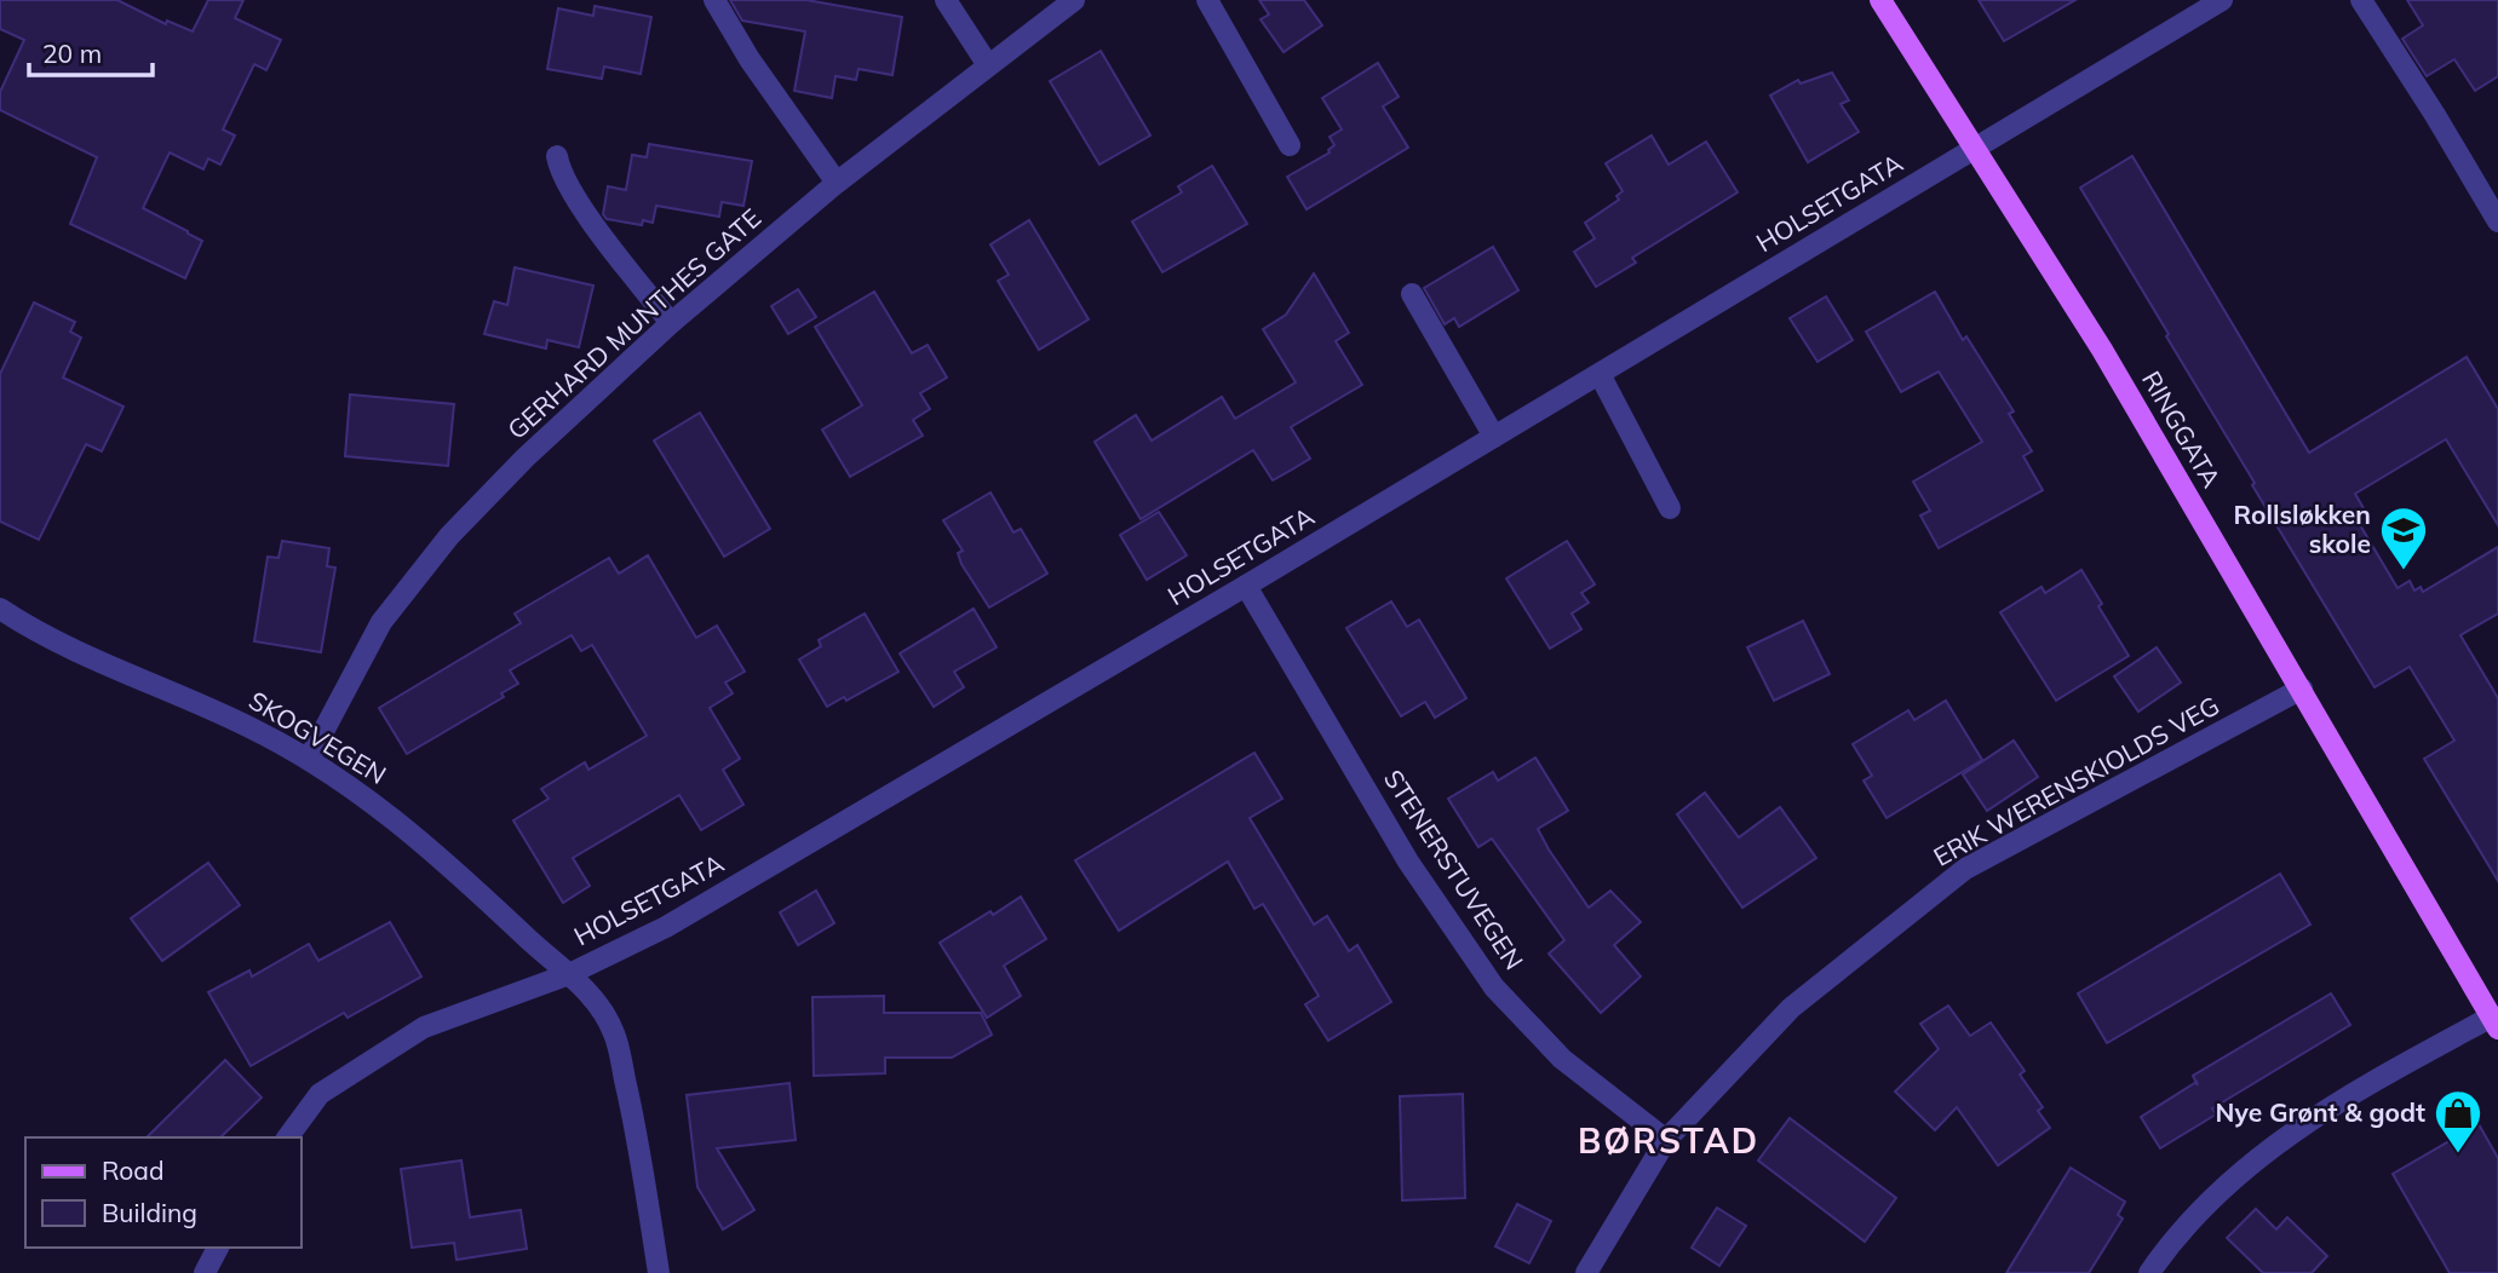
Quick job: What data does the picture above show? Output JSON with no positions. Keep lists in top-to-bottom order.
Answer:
{
  "streets": {
    "main road": ["RINGGATA"],
    "street": [
      "HOLSETGATA",
      "GERHARD MUNTHES GATE",
      "SKOGVEGEN",
      "ERIK WERENSKIOLDS VEG",
      "STENERSTUVEGEN"
    ]
  },
  "crossings": [
    ["HOLSETGATA", "RINGGATA"],
    ["HOLSETGATA", "SKOGVEGEN"],
    ["HOLSETGATA", "STENERSTUVEGEN"],
    ["GERHARD MUNTHES GATE", "SKOGVEGEN"],
    ["RINGGATA", "ERIK WERENSKIOLDS VEG"],
    ["ERIK WERENSKIOLDS VEG", "STENERSTUVEGEN"]
  ],
  "districts": ["BØRSTAD"],
  "places": {
    "school or university": ["Rollsløkken skole"],
    "shop": ["Nye Grønt & godt"]
  },
  "legend": ["Road", "Building"],
  "scale_bar": "20 m"
}
